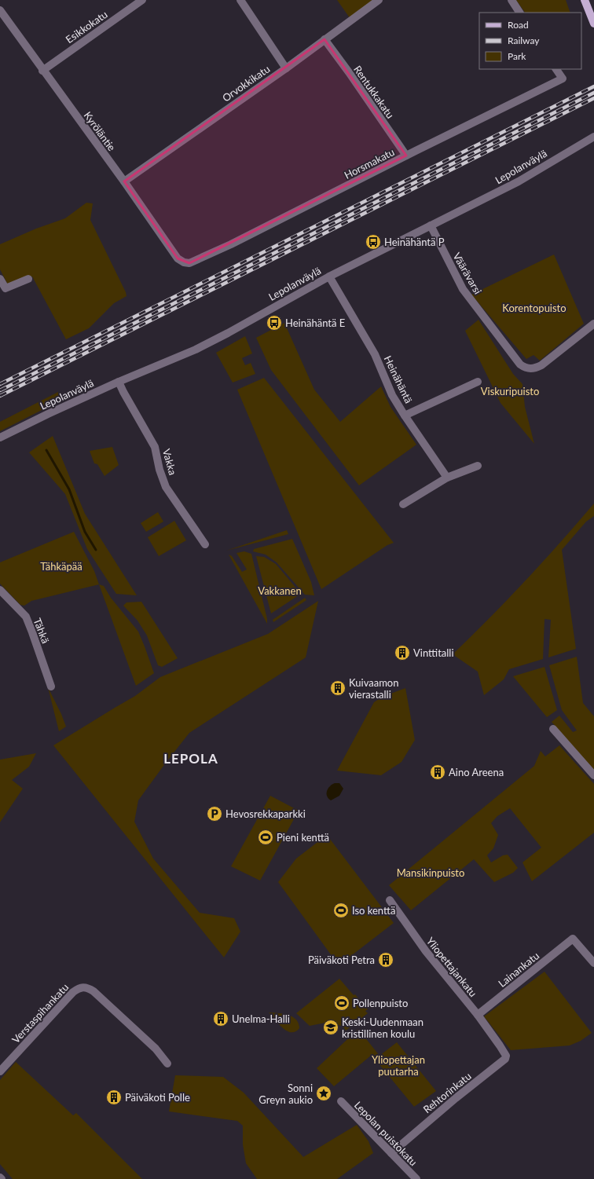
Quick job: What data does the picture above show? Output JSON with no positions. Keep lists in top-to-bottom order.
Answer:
{
  "streets": {
    "street": [
      "Esikkokatu",
      "Orvokkikatu",
      "Rentukkakatu",
      "Kyröläntie",
      "Horsmakatu",
      "Lepolanväylä",
      "Väärävarsi",
      "Heinähäntä",
      "Vakka",
      "Tähkä",
      "Yliopettajankatu",
      "Lainankatu",
      "Verstaspihankatu",
      "Rehtorinkatu",
      "Lepolan puistokatu"
    ]
  },
  "crossings": [
    ["Esikkokatu", "Kyröläntie"],
    ["Orvokkikatu", "Rentukkakatu"],
    ["Orvokkikatu", "Kyröläntie"],
    ["Rentukkakatu", "Horsmakatu"],
    ["Kyröläntie", "Horsmakatu"],
    ["Lepolanväylä", "Väärävarsi"],
    ["Lepolanväylä", "Heinähäntä"],
    ["Lepolanväylä", "Vakka"],
    ["Yliopettajankatu", "Lainankatu"],
    ["Yliopettajankatu", "Rehtorinkatu"],
    ["Rehtorinkatu", "Lepolan puistokatu"]
  ],
  "districts": ["LEPOLA"],
  "parks": [
    "Korentopuisto",
    "Viskuripuisto",
    "Tähkäpää",
    "Vakkanen",
    "Mansikinpuisto",
    "Yliopettajan puutarha"
  ],
  "places": {
    "bus stop": ["Heinähäntä P", "Heinähäntä E"],
    "building": [
      "Vinttitalli",
      "Kuivaamon vierastalli",
      "Aino Areena",
      "Päiväkoti Petra",
      "Unelma-Halli",
      "Päiväkoti Polle"
    ],
    "parking": ["Hevosrekkaparkki"],
    "sports": ["Pieni kenttä", "Iso kenttä", "Pollenpuisto"],
    "school or university": ["Keski-Uudenmaan kristillinen koulu"],
    "place": ["Sonni Greyn aukio"]
  },
  "legend": ["Road", "Railway", "Park"]
}
